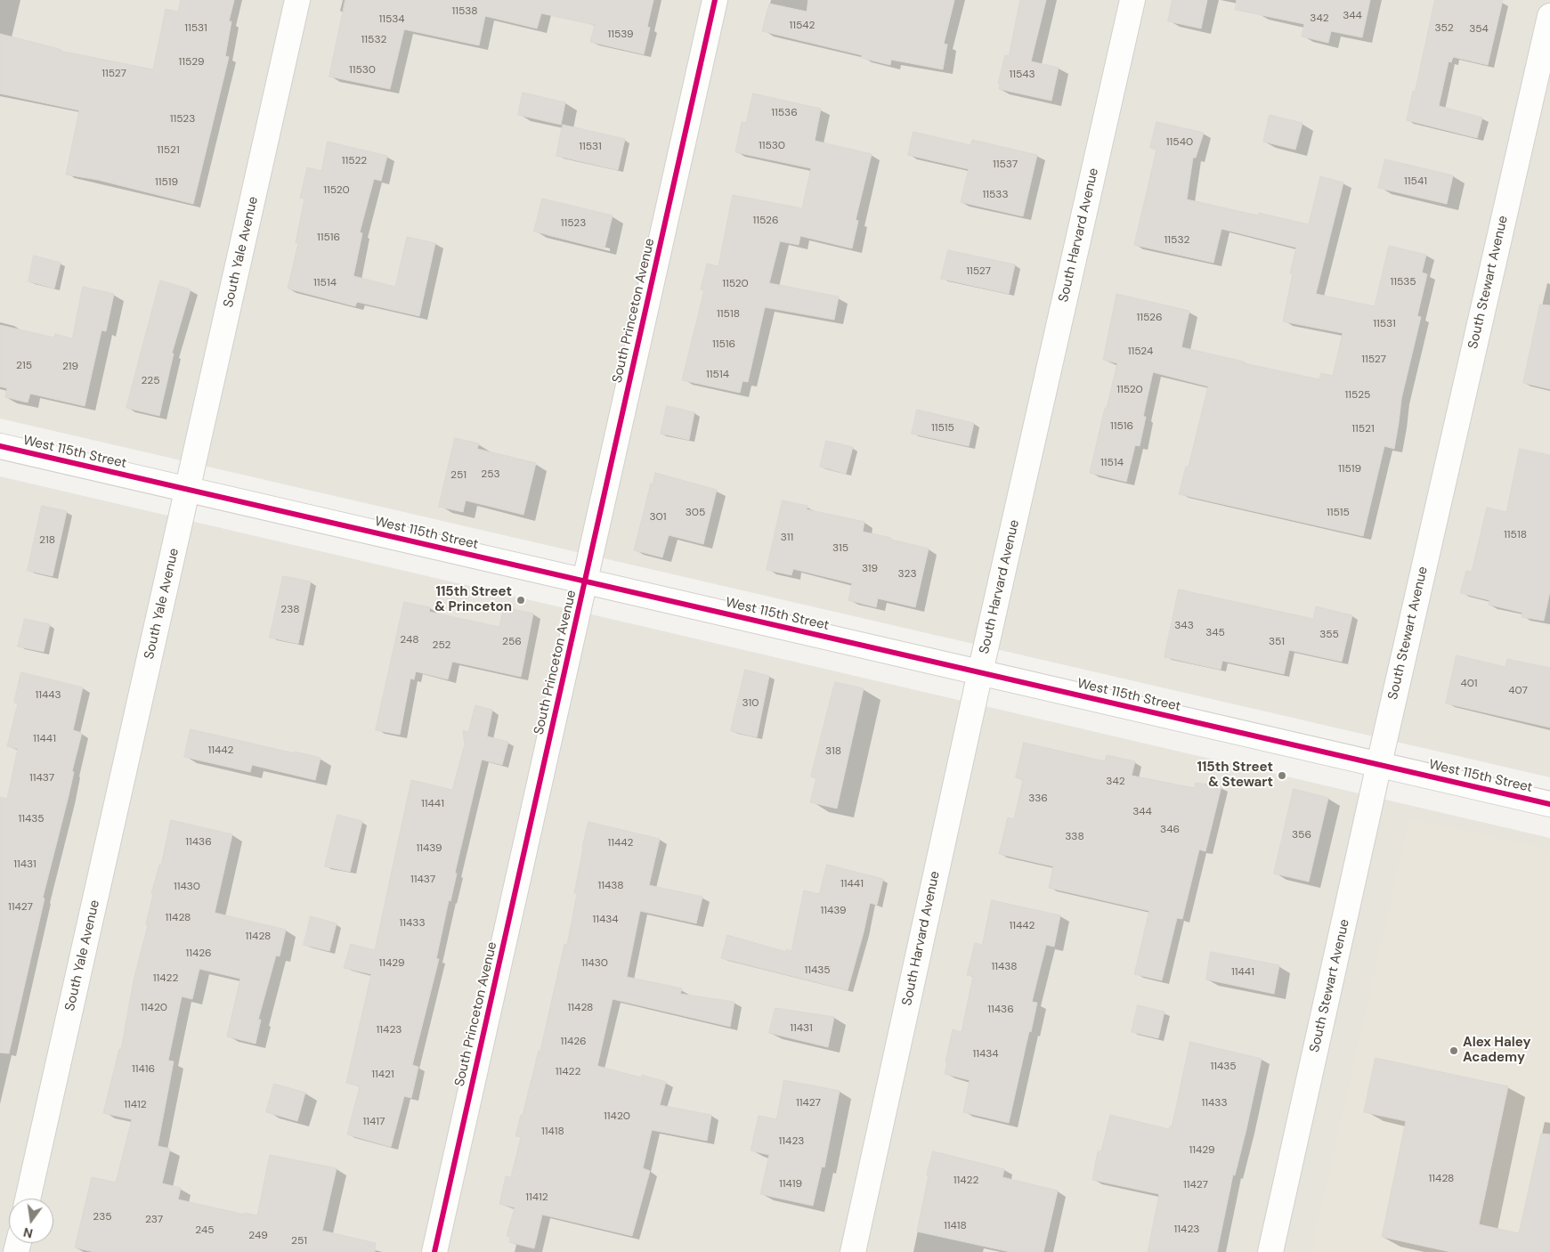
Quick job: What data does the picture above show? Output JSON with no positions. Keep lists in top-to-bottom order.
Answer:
{
  "streets": {
    "street": [
      "South Harvard Avenue",
      "South Yale Avenue",
      "South Stewart Avenue",
      "South Princeton Avenue",
      "West 115th Street"
    ]
  },
  "crossings": [
    ["South Harvard Avenue", "West 115th Street"],
    ["South Yale Avenue", "West 115th Street"],
    ["South Stewart Avenue", "West 115th Street"],
    ["South Princeton Avenue", "West 115th Street"]
  ],
  "places": ["115th Street & Princeton", "115th Street & Stewart", "Alex Haley Academy"],
  "house_numbers": [
    "11538",
    "344",
    "342",
    "11534",
    "11542",
    "11531",
    "352",
    "354",
    "11539",
    "11532",
    "11529",
    "11530",
    "11527",
    "11543",
    "11536",
    "11523",
    "11540",
    "11530",
    "11531",
    "11521",
    "11522",
    "11537",
    "11541",
    "11519",
    "11520",
    "11533",
    "11526",
    "11523",
    "11516",
    "11532",
    "11527",
    "11535",
    "11514",
    "11520",
    "11518",
    "11526",
    "11531",
    "11516",
    "11524",
    "11527",
    "215",
    "219",
    "11514",
    "225",
    "11520",
    "11525",
    "11516",
    "11515",
    "11521",
    "11514",
    "11519",
    "253",
    "251",
    "305",
    "11515",
    "301",
    "11518",
    "311",
    "218",
    "315",
    "319",
    "323",
    "238",
    "343",
    "345",
    "355",
    "248",
    "256",
    "351",
    "252",
    "401",
    "407",
    "11443",
    "310",
    "11441",
    "11442",
    "318",
    "11437",
    "342",
    "336",
    "11441",
    "344",
    "11435",
    "346",
    "356",
    "338",
    "11436",
    "11442",
    "11439",
    "11431",
    "11437",
    "11441",
    "11438",
    "11430",
    "11427",
    "11439",
    "11428",
    "11434",
    "11433",
    "11442",
    "11428",
    "11426",
    "11429",
    "11430",
    "11438",
    "11435",
    "11441",
    "11422",
    "11420",
    "11428",
    "11436",
    "11431",
    "11423",
    "11426",
    "11434",
    "11435",
    "11416",
    "11422",
    "11421",
    "11427",
    "11433",
    "11412",
    "11420",
    "11417",
    "11418",
    "11423",
    "11429",
    "11428",
    "11422",
    "11419",
    "11427",
    "11412",
    "235",
    "237",
    "11418",
    "11423",
    "245",
    "249",
    "251"
  ],
  "north": "bottom"
}
